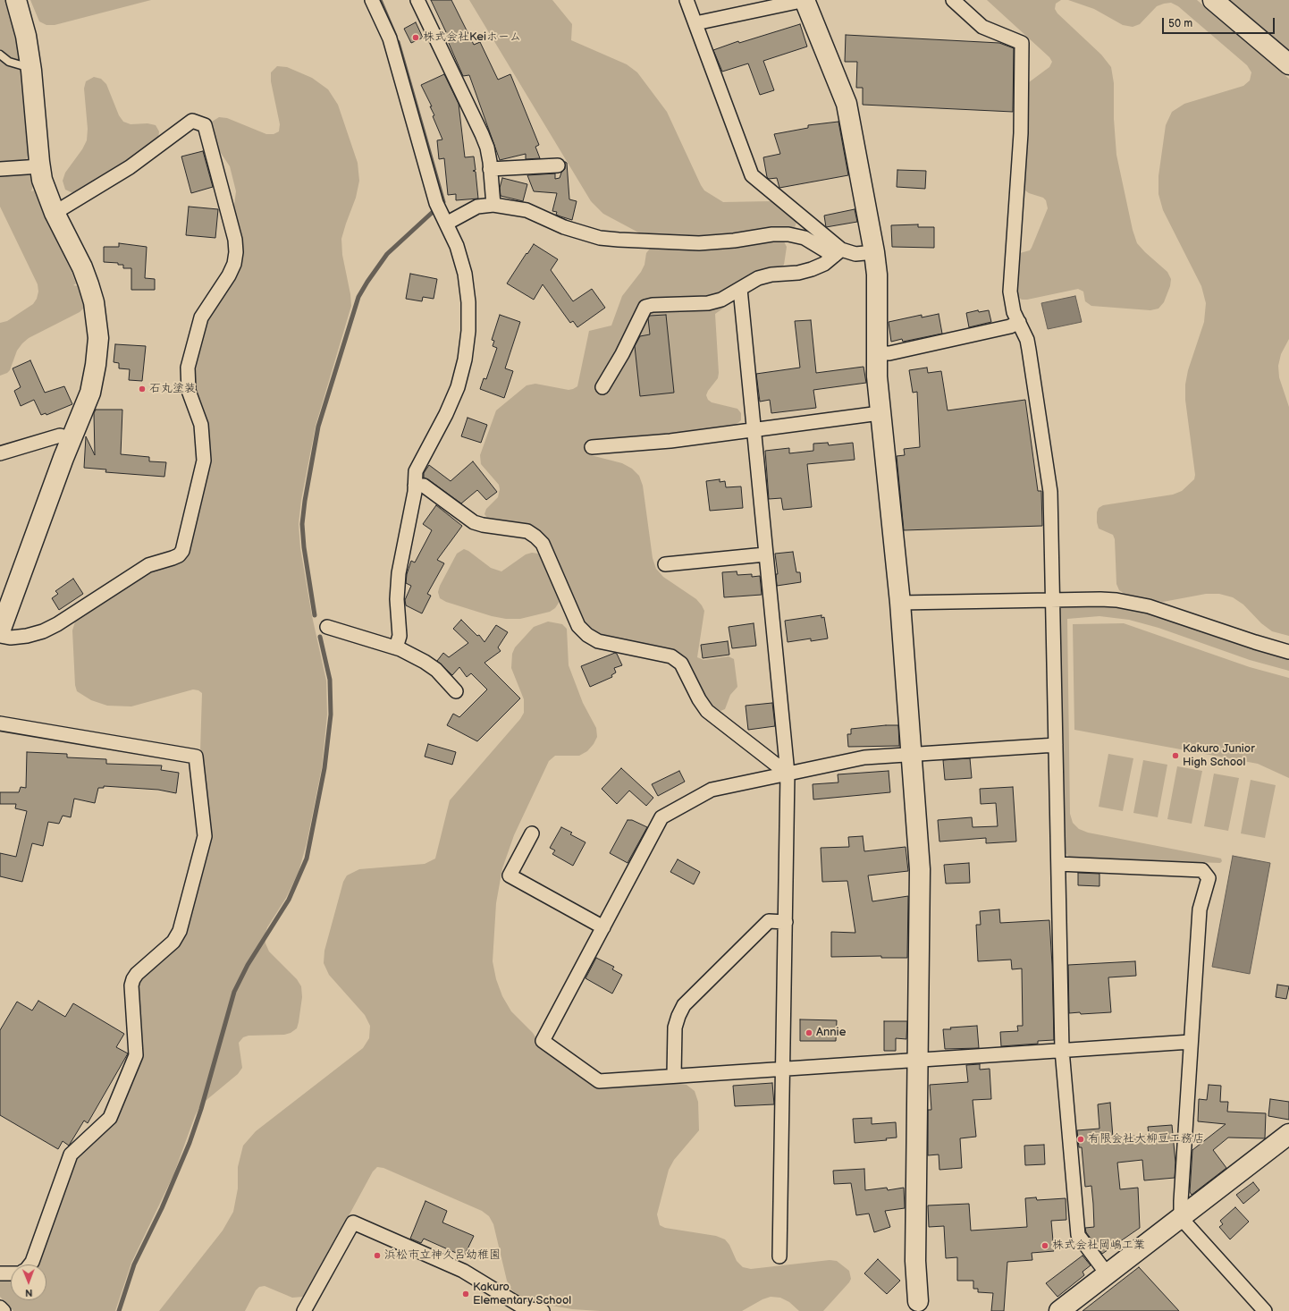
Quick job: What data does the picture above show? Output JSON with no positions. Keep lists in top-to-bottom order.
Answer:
{
  "places": [
    "株式会社Keiホーム",
    "石丸塗装",
    "Kakuro Junior High School",
    "Annie",
    "有限会社大柳豆工務店",
    "株式会社岡嶋工業",
    "浜松市立神久呂幼稚園",
    "Kakuro Elementary School"
  ],
  "scale_bar": "50 m",
  "north": "bottom"
}
